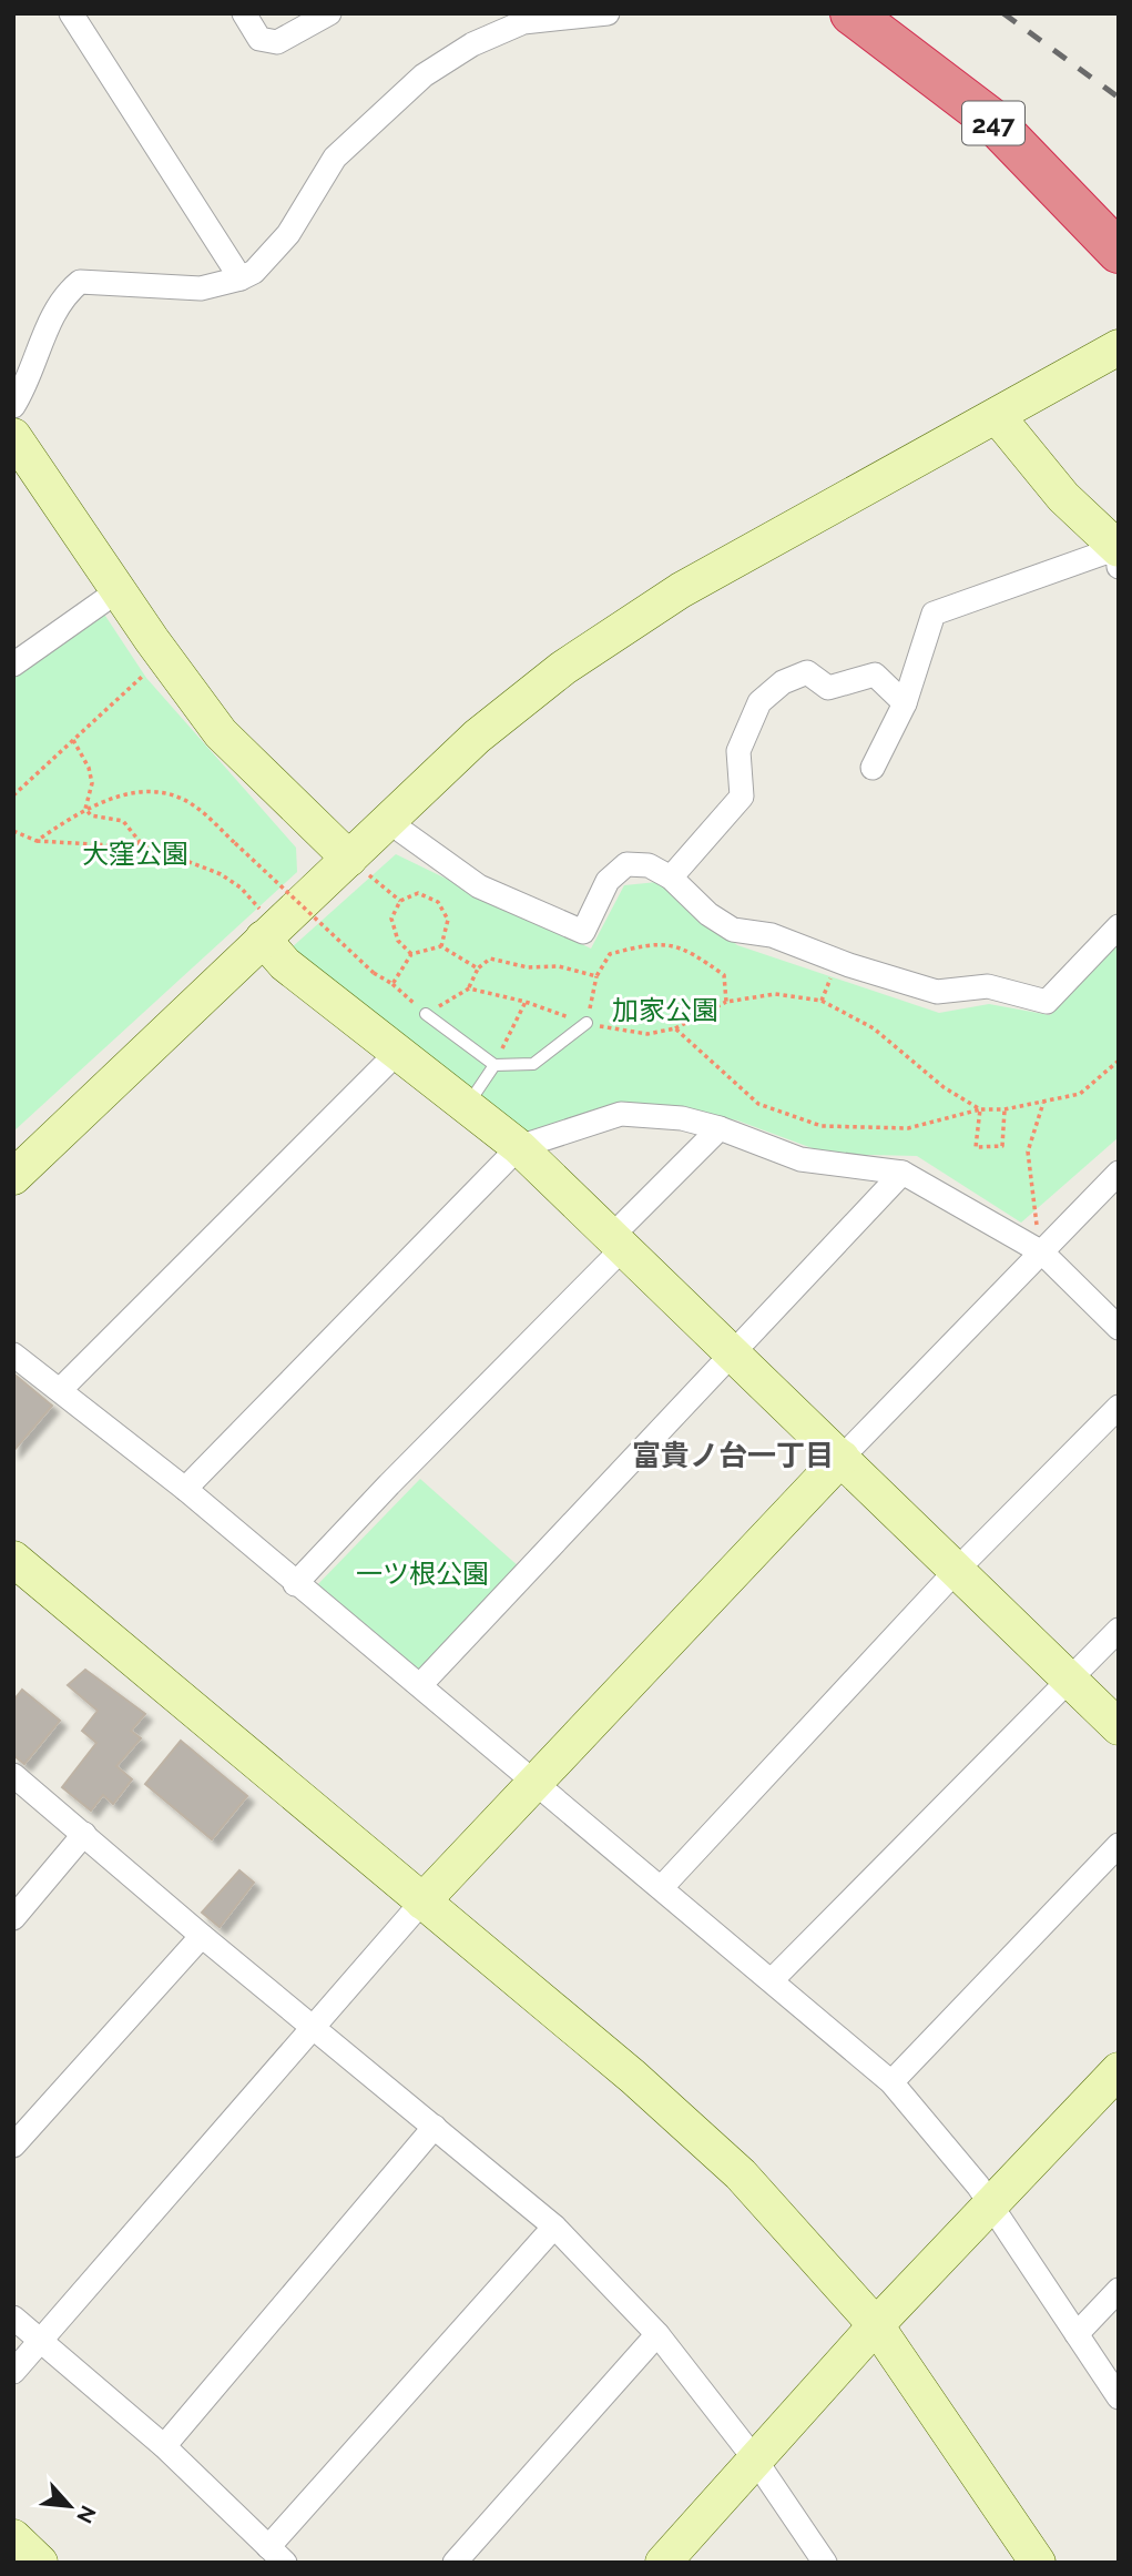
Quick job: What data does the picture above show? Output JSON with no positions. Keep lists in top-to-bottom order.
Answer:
{
  "streets": {
    "highway": ["247"]
  },
  "districts": ["富貴ノ台一丁目"],
  "parks": ["大窪公園", "加家公園", "一ツ根公園"],
  "north": "bottom right"
}
